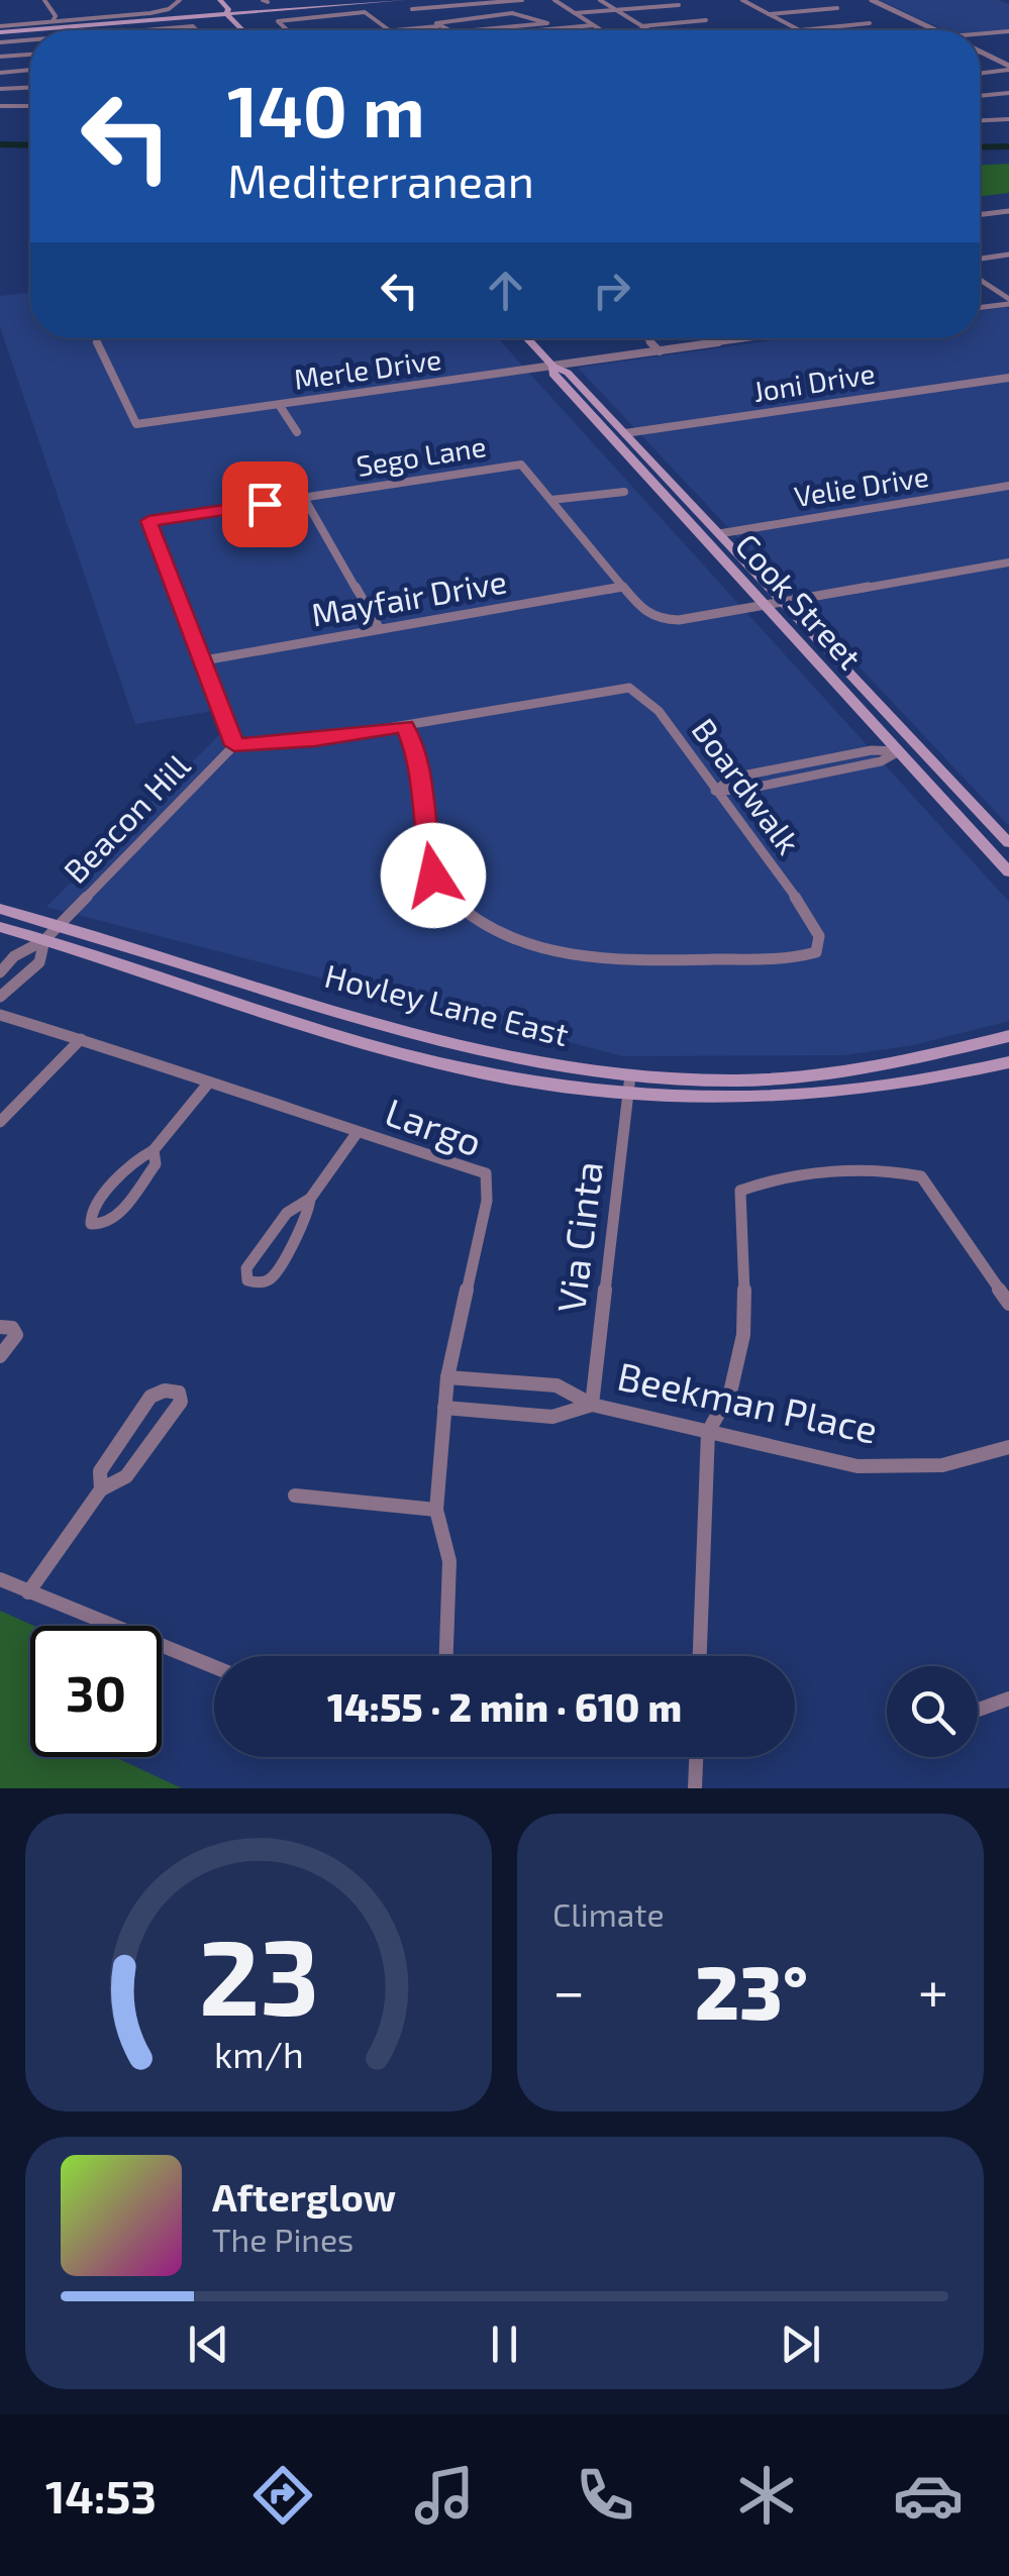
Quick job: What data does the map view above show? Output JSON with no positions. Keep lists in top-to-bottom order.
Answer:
{
  "streets": {
    "main road": ["Cook Street", "Hovley Lane East"],
    "street": [
      "Merle Drive",
      "Joni Drive",
      "Sego Lane",
      "Velie Drive",
      "Mayfair Drive",
      "Boardwalk",
      "Beacon Hill",
      "Largo",
      "Via Cinta",
      "Beekman Place"
    ]
  },
  "crossings": [
    ["Merle Drive", "Cook Street"],
    ["Joni Drive", "Cook Street"],
    ["Sego Lane", "Beacon Hill"],
    ["Velie Drive", "Cook Street"],
    ["Mayfair Drive", "Beacon Hill"],
    ["Beacon Hill", "Hovley Lane East"],
    ["Hovley Lane East", "Via Cinta"],
    ["Largo", "Beekman Place"],
    ["Via Cinta", "Beekman Place"]
  ],
  "page": {
    "turn": ["140 m", "Mediterranean"],
    "limit": "30",
    "trip": "14:55 · 2 min · 610 m",
    "tile": "Climate",
    "heat": ["−", "23°", "+"],
    "song": ["Afterglow", "The Pines"],
    "tabs": "14:53",
    "gauge": ["23", "km/h"]
  }
}
